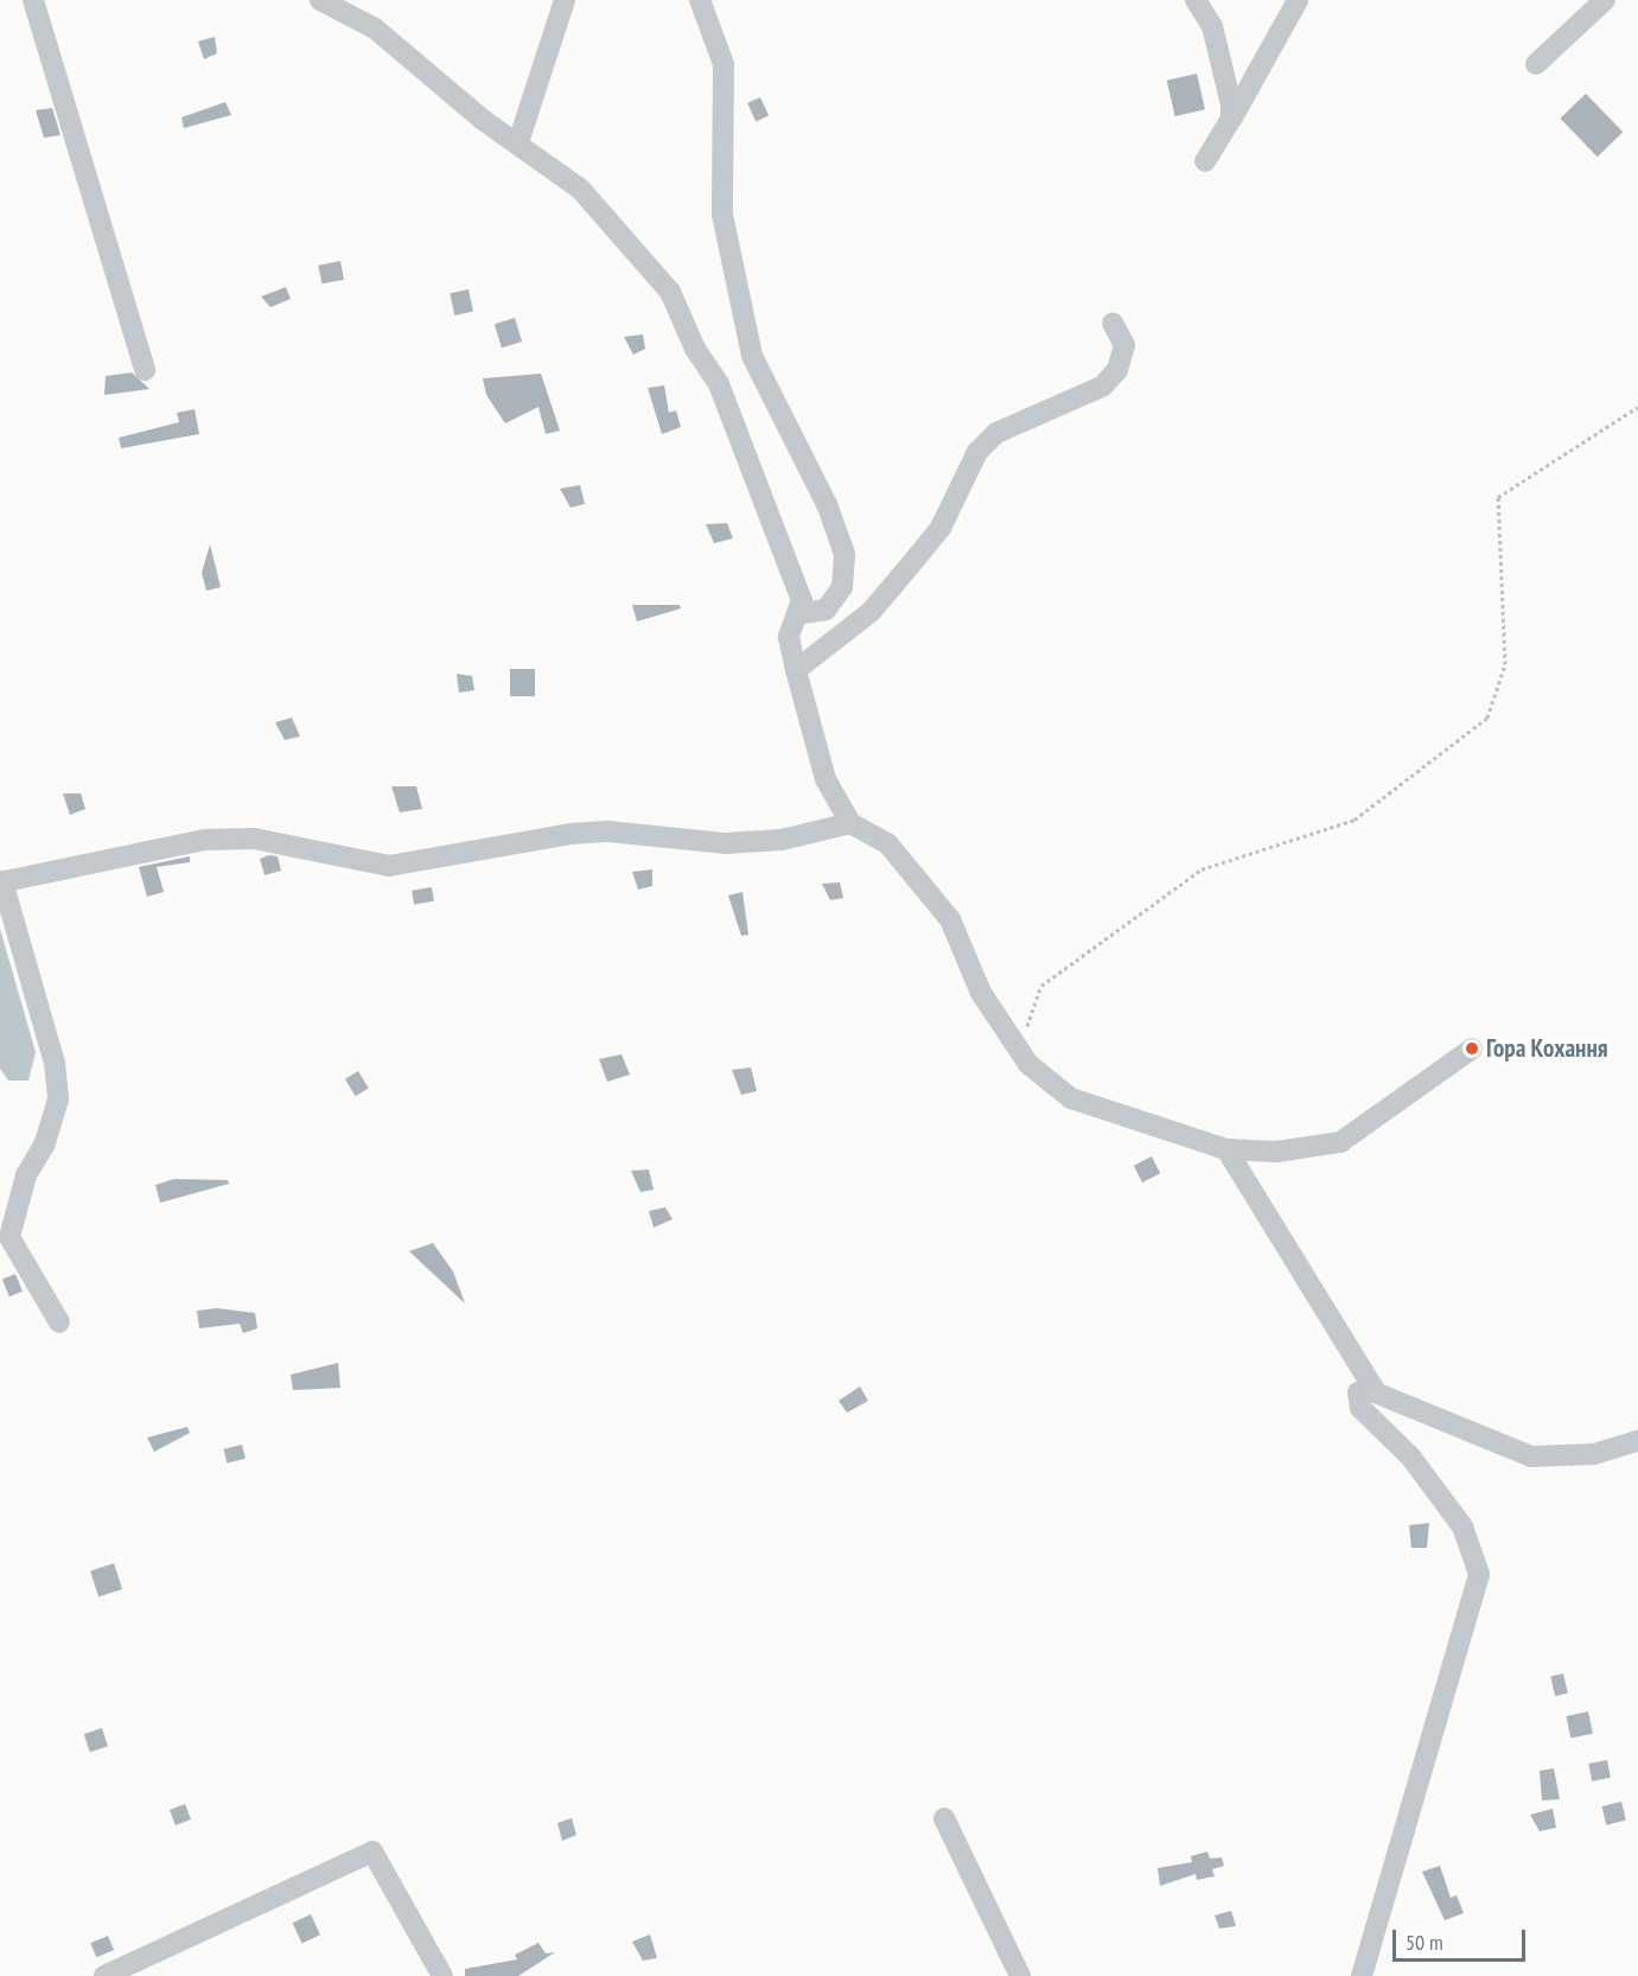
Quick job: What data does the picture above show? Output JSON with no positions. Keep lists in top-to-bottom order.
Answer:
{
  "places": ["Гора Кохання"],
  "scale_bar": "50 m"
}
